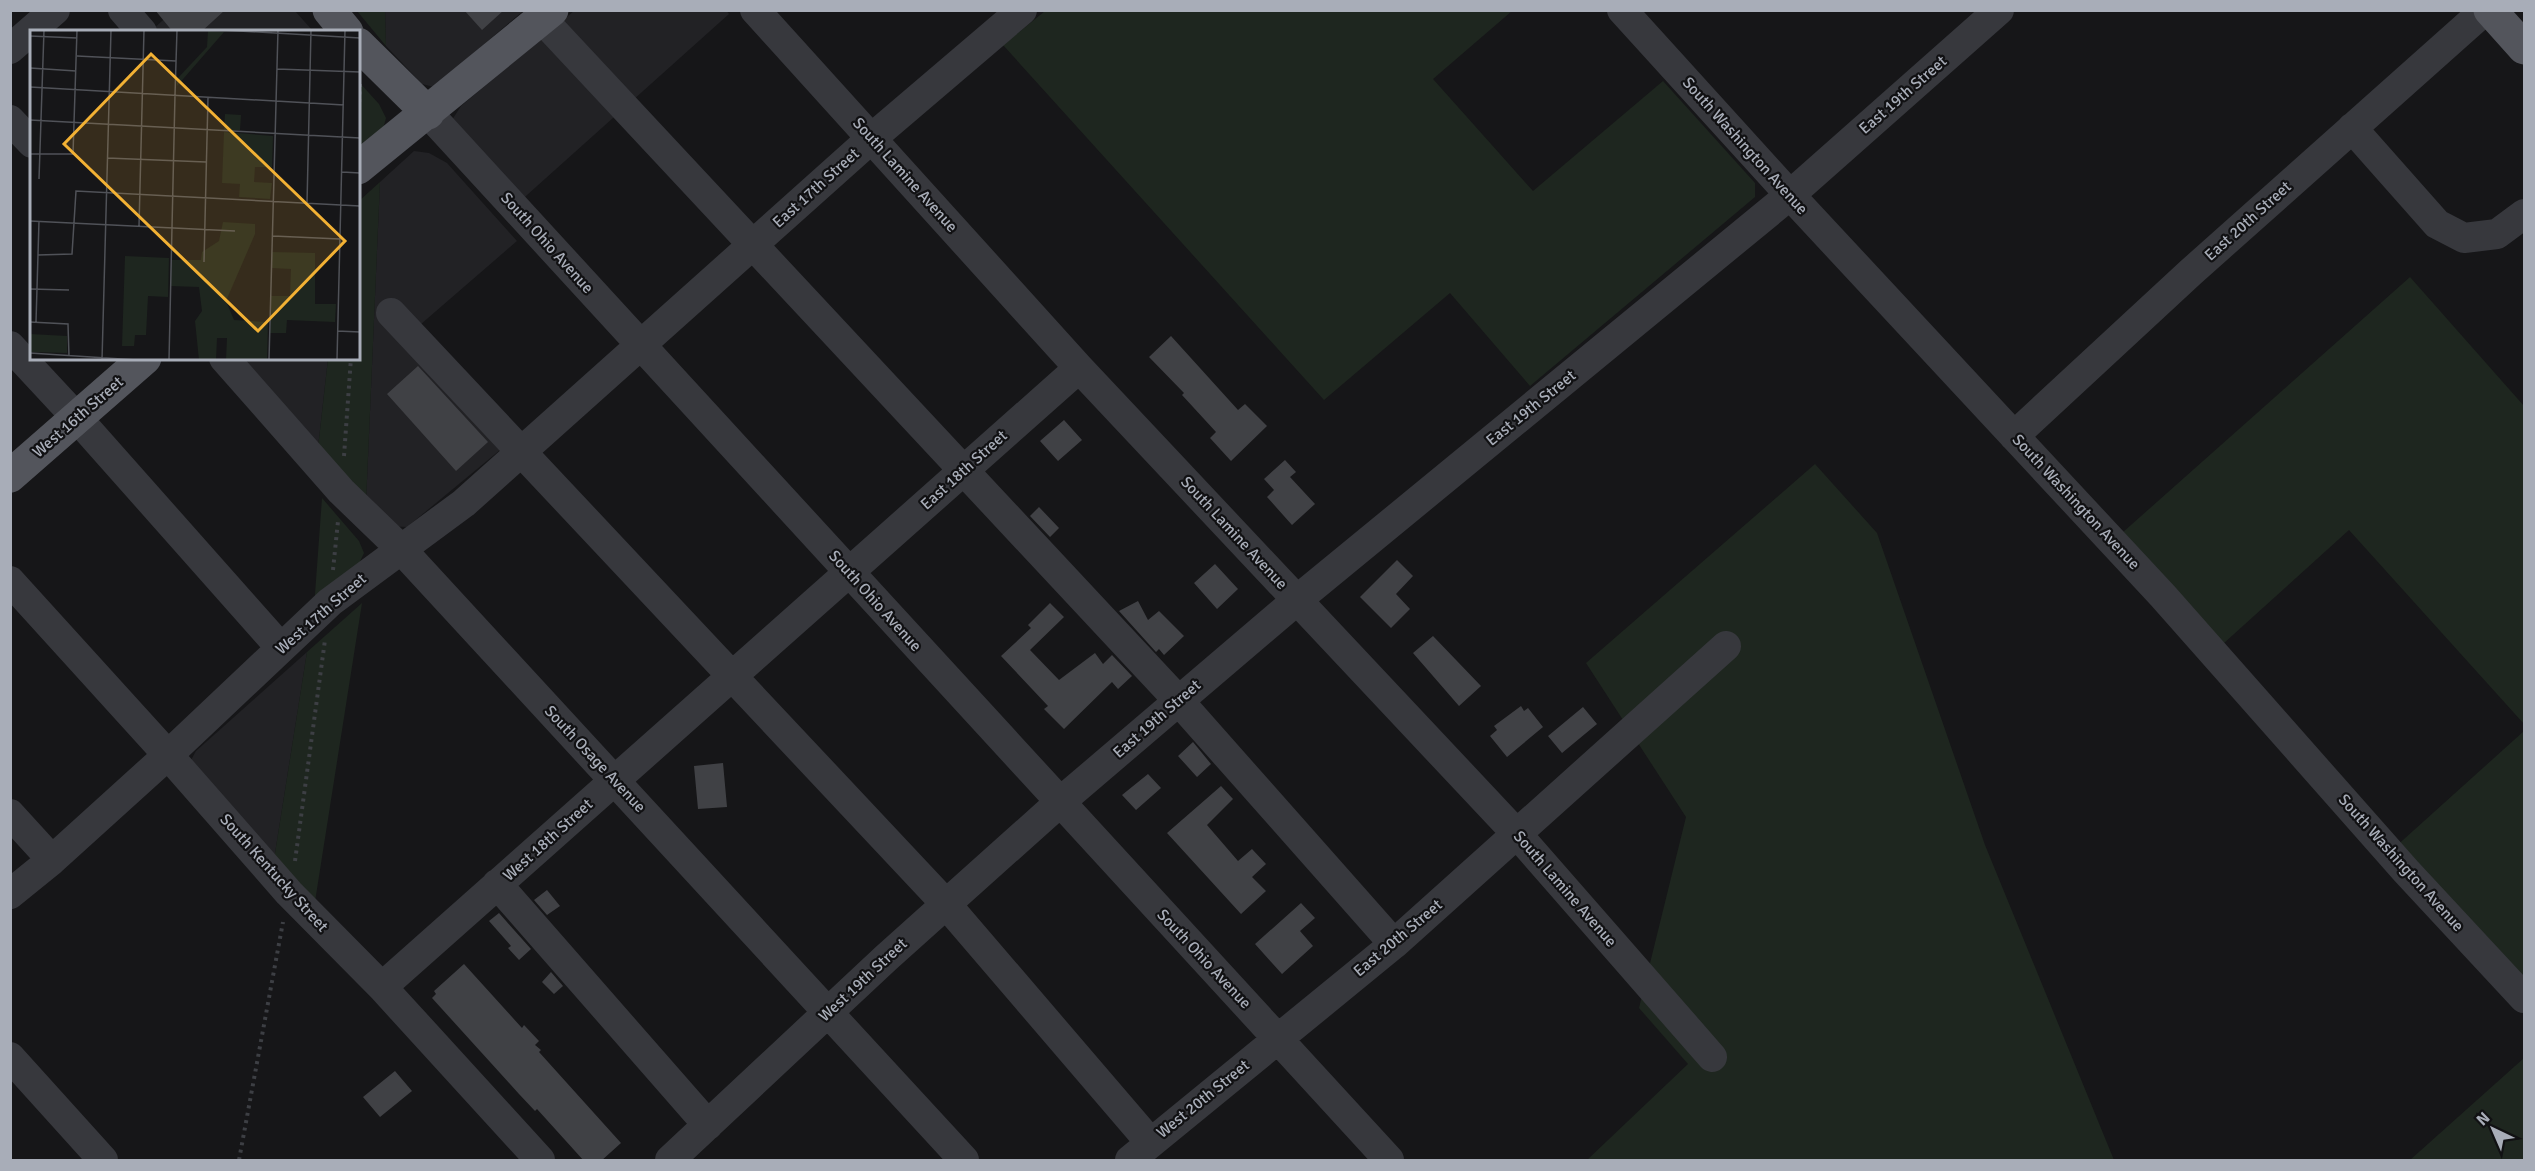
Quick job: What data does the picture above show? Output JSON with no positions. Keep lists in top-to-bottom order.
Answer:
{
  "streets": {
    "main road": ["South Ohio Avenue", "West 16th Street"],
    "street": [
      "East 19th Street",
      "South Washington Avenue",
      "South Lamine Avenue",
      "East 17th Street",
      "East 20th Street",
      "East 18th Street",
      "West 17th Street",
      "South Osage Avenue",
      "West 18th Street",
      "South Kentucky Street",
      "West 19th Street",
      "West 20th Street"
    ]
  },
  "crossings": [
    ["East 19th Street", "South Washington Avenue"],
    ["East 19th Street", "South Lamine Avenue"],
    ["East 19th Street", "South Ohio Avenue"],
    ["East 19th Street", "West 19th Street"],
    ["South Washington Avenue", "East 20th Street"],
    ["South Lamine Avenue", "East 17th Street"],
    ["South Lamine Avenue", "East 20th Street"],
    ["South Lamine Avenue", "East 18th Street"],
    ["East 17th Street", "South Ohio Avenue"],
    ["East 17th Street", "West 17th Street"],
    ["East 20th Street", "South Ohio Avenue"],
    ["East 20th Street", "West 20th Street"],
    ["South Ohio Avenue", "East 18th Street"],
    ["South Ohio Avenue", "West 17th Street"],
    ["South Ohio Avenue", "West 18th Street"],
    ["South Ohio Avenue", "West 19th Street"],
    ["South Ohio Avenue", "West 20th Street"],
    ["East 18th Street", "West 18th Street"],
    ["West 17th Street", "South Osage Avenue"],
    ["West 17th Street", "South Kentucky Street"],
    ["South Osage Avenue", "West 18th Street"],
    ["South Osage Avenue", "West 19th Street"],
    ["West 18th Street", "South Kentucky Street"]
  ],
  "north": "top left"
}
